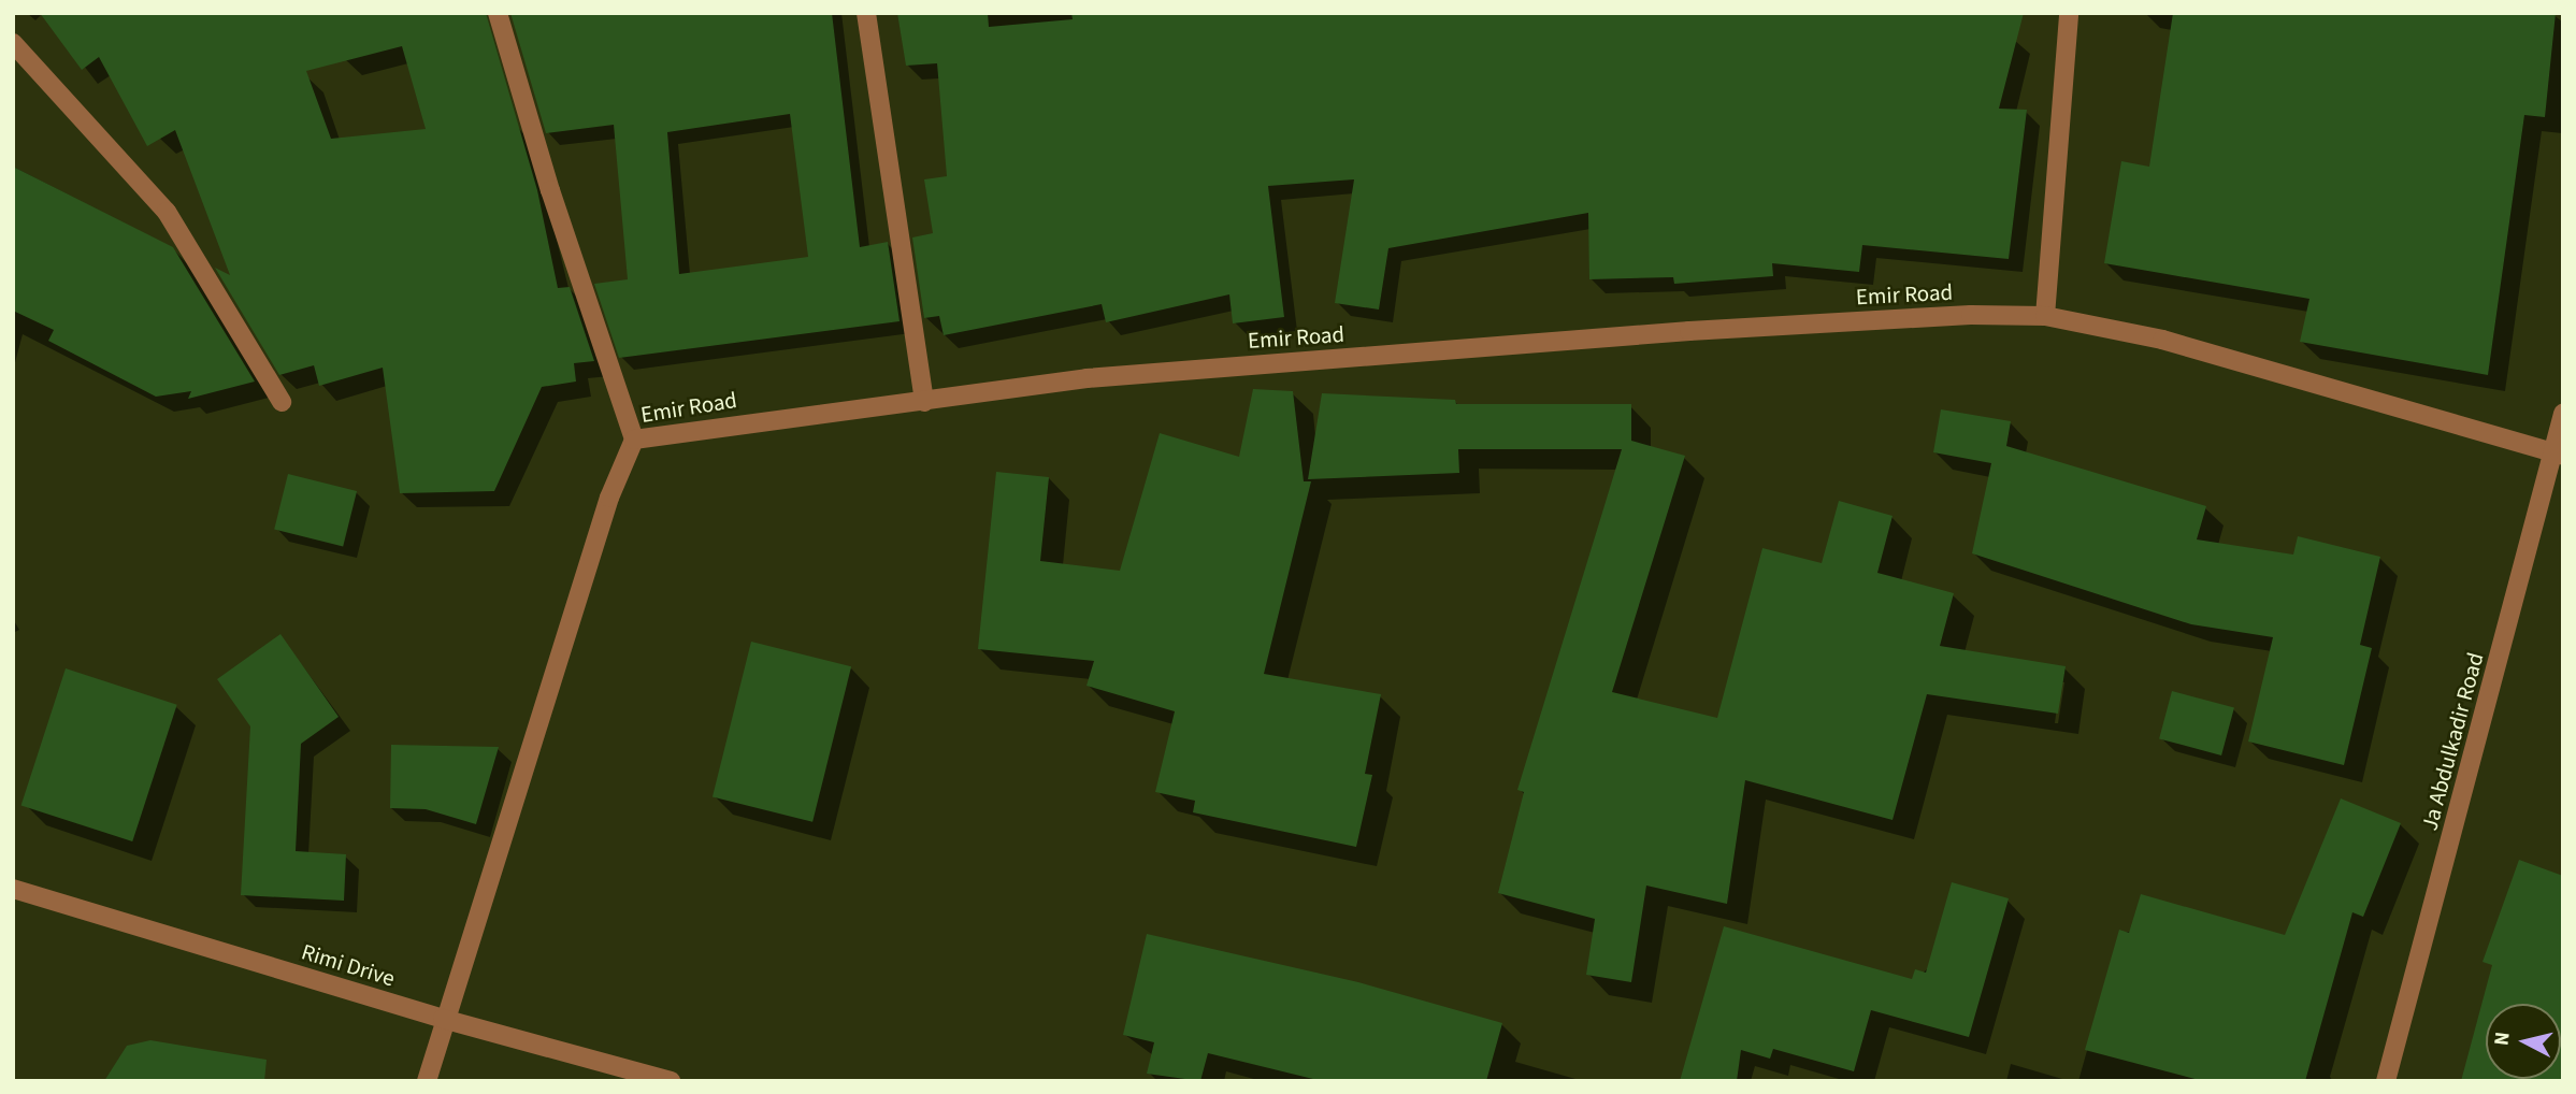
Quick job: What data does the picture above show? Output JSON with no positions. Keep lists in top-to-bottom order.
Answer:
{
  "streets": {
    "street": ["Emir Road", "Ja Abdulkadir Road", "Rimi Drive"]
  },
  "crossings": [
    ["Emir Road", "Ja Abdulkadir Road"],
    ["Emir Road", "Rimi Drive"]
  ],
  "north": "left"
}
